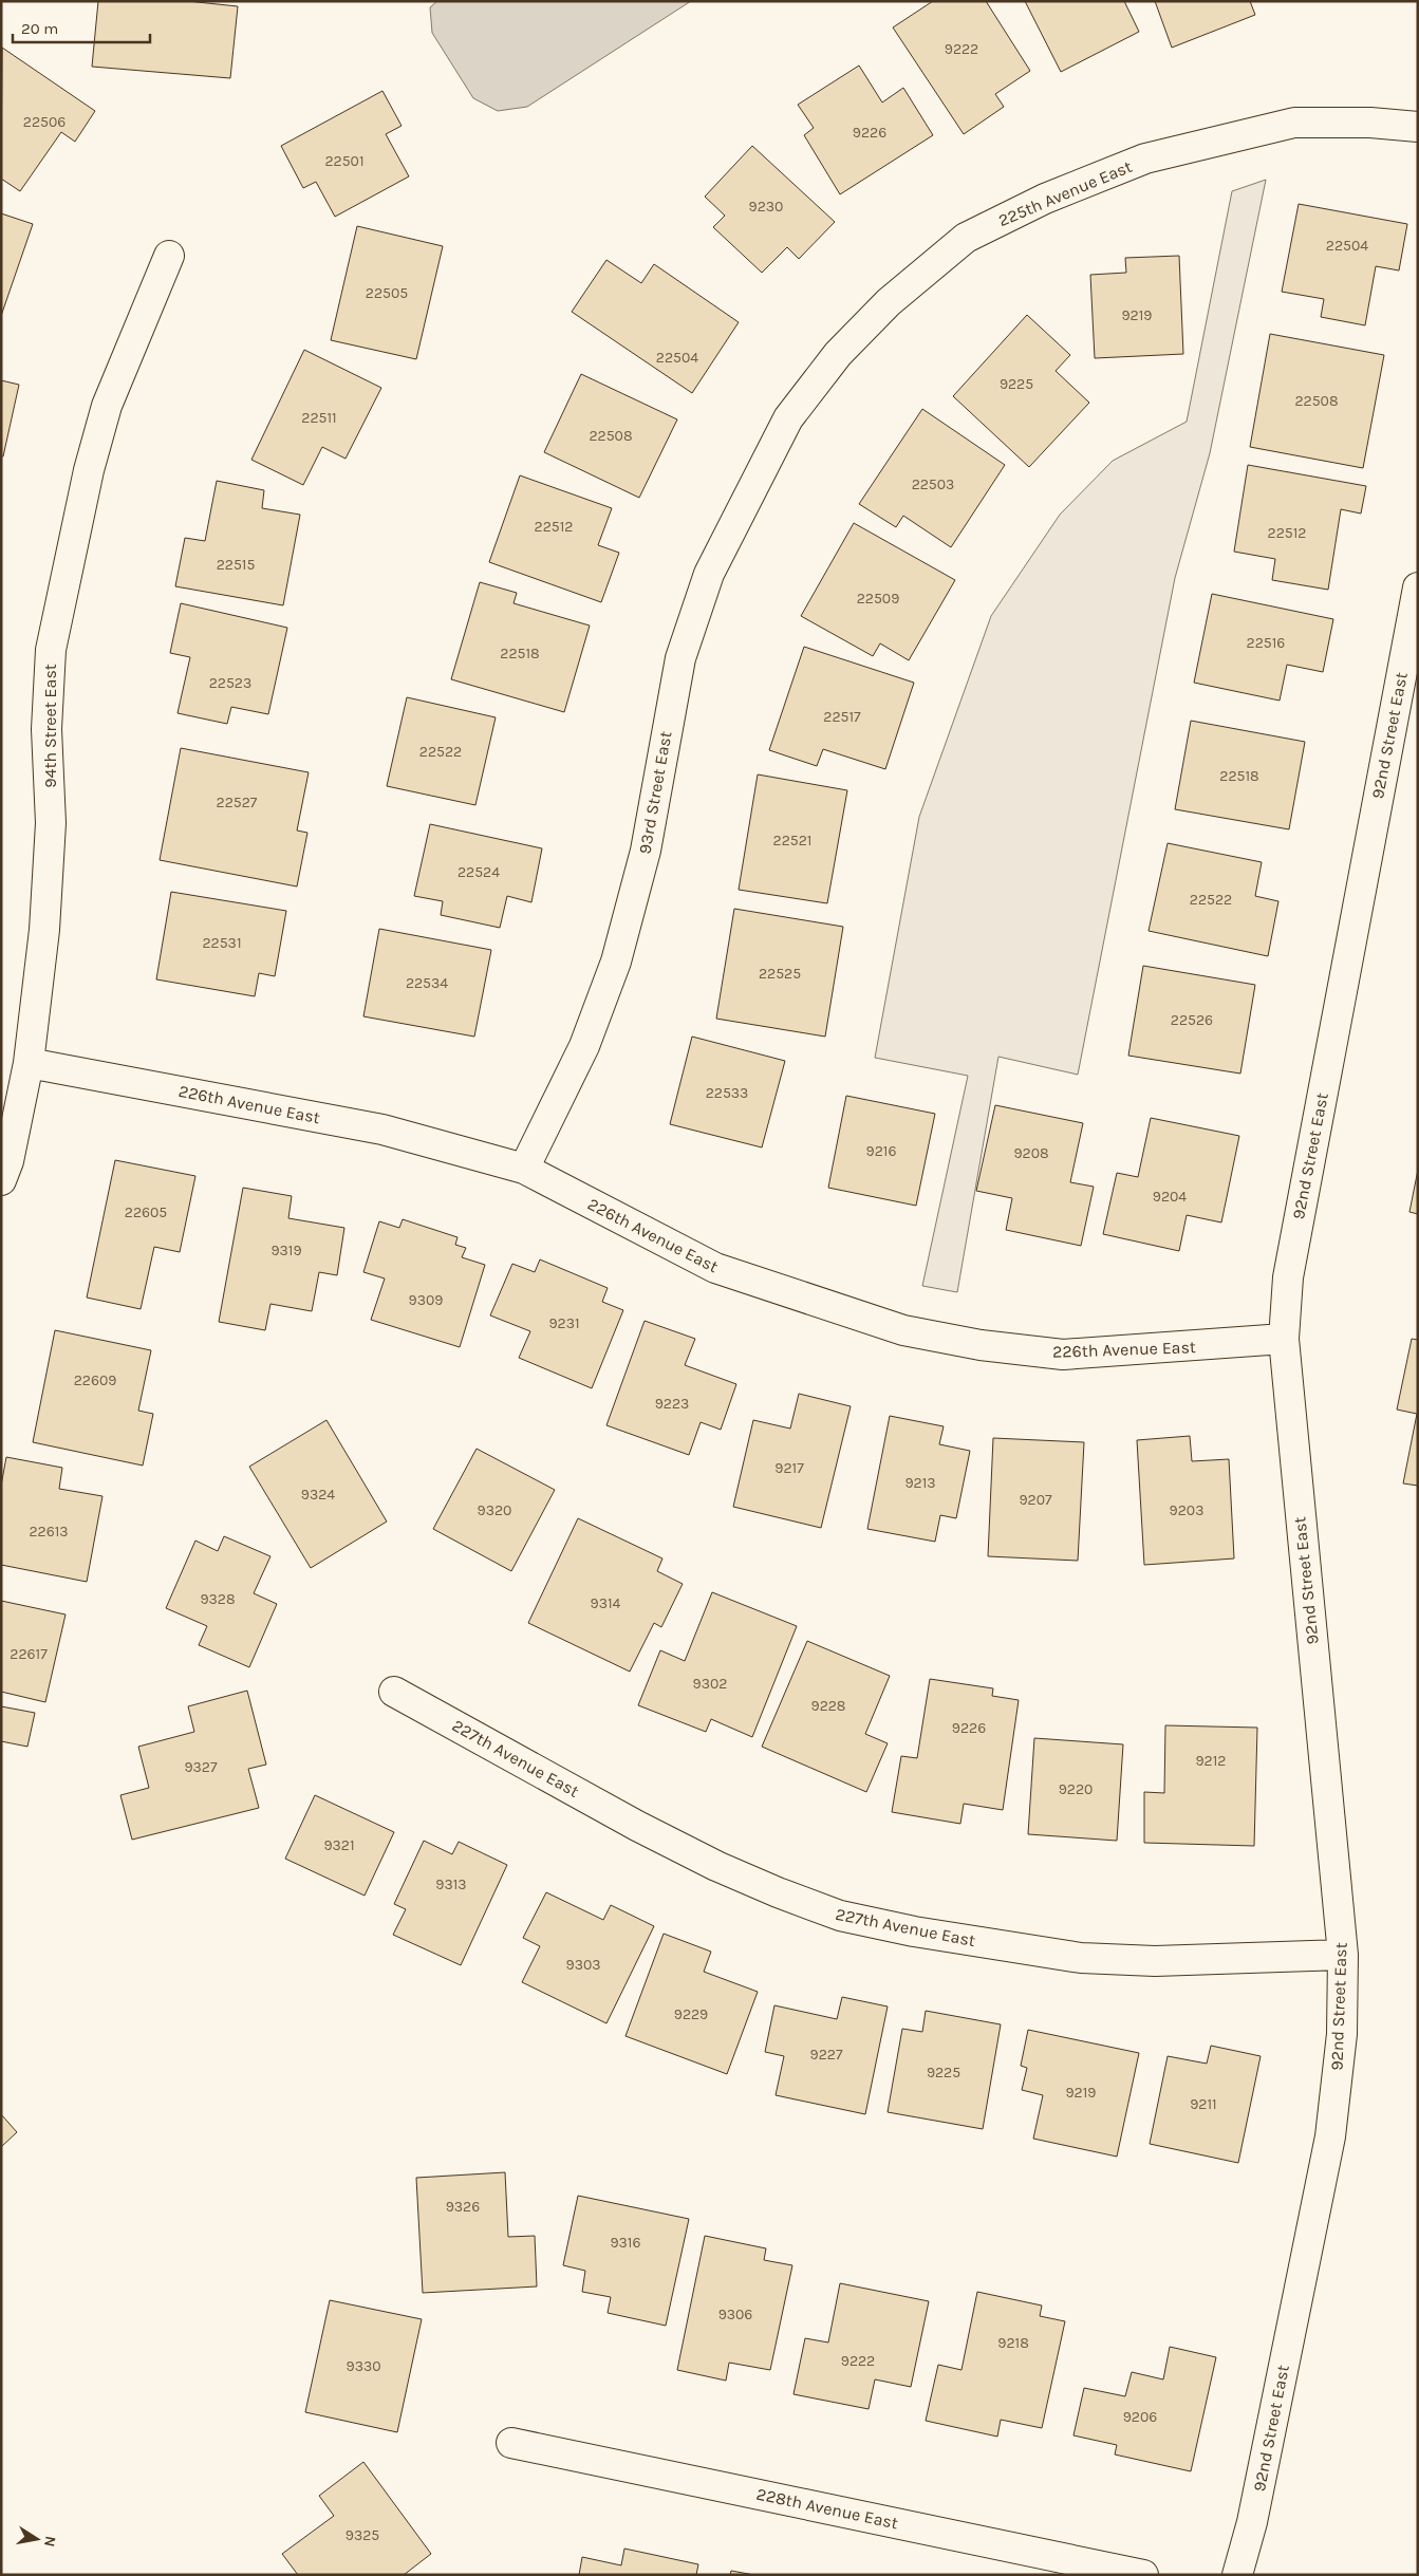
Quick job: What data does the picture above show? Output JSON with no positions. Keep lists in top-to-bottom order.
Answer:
{
  "streets": {
    "street": [
      "225th Avenue East",
      "94th Street East",
      "92nd Street East",
      "93rd Street East",
      "226th Avenue East",
      "227th Avenue East",
      "228th Avenue East"
    ]
  },
  "crossings": [
    ["225th Avenue East", "93rd Street East"],
    ["94th Street East", "226th Avenue East"],
    ["92nd Street East", "226th Avenue East"],
    ["92nd Street East", "227th Avenue East"],
    ["93rd Street East", "226th Avenue East"]
  ],
  "house_numbers": [
    "9222",
    "22506",
    "9226",
    "22501",
    "9230",
    "22504",
    "22505",
    "9219",
    "22504",
    "9225",
    "22508",
    "22511",
    "22508",
    "22503",
    "22512",
    "22512",
    "22515",
    "22509",
    "22516",
    "22518",
    "22523",
    "22517",
    "22522",
    "22518",
    "22527",
    "22521",
    "22524",
    "22522",
    "22531",
    "22525",
    "22534",
    "22526",
    "22533",
    "9216",
    "9208",
    "9204",
    "22605",
    "9319",
    "9309",
    "9231",
    "22609",
    "9223",
    "9217",
    "9213",
    "9324",
    "9207",
    "9320",
    "9203",
    "22613",
    "9328",
    "9314",
    "22617",
    "9302",
    "9228",
    "9226",
    "9212",
    "9327",
    "9220",
    "9321",
    "9313",
    "9303",
    "9229",
    "9227",
    "9225",
    "9219",
    "9211",
    "9326",
    "9316",
    "9306",
    "9218",
    "9222",
    "9330",
    "9206",
    "9325"
  ],
  "scale_bar": "20 m",
  "north": "right"
}
